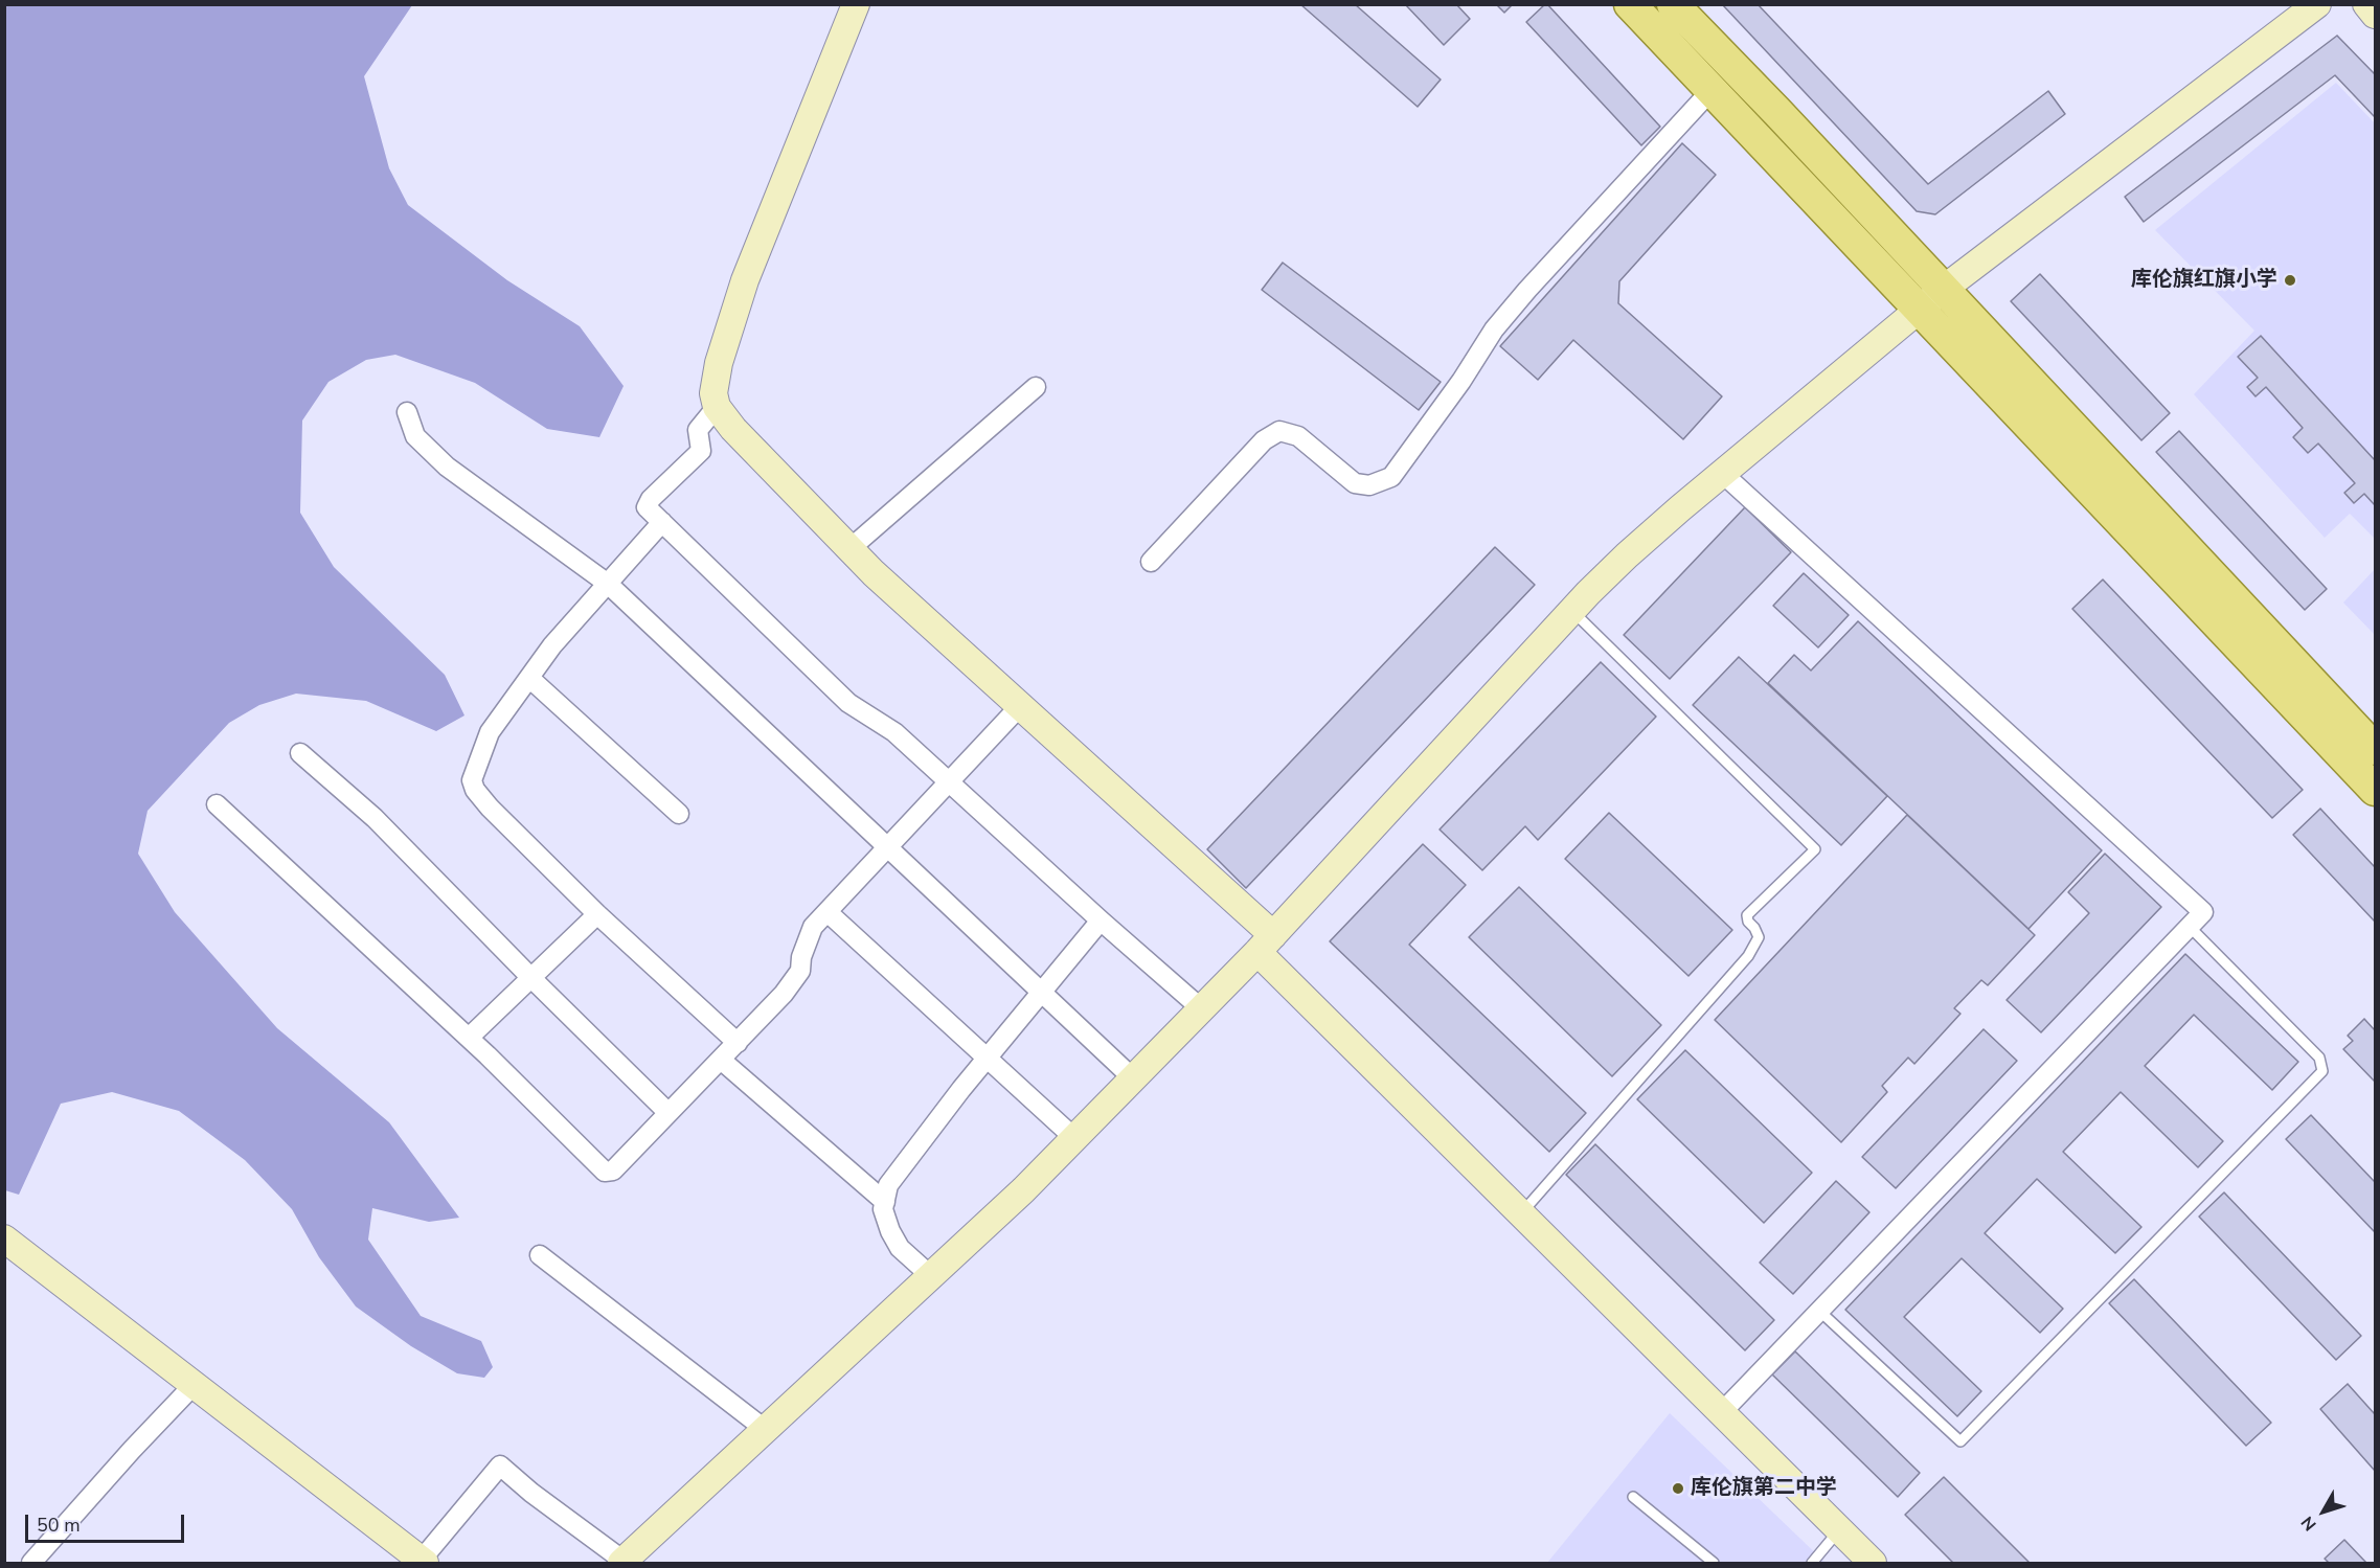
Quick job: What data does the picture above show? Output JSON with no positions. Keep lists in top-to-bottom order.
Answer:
{
  "places": ["库伦旗红旗小学", "库伦旗第二中学"],
  "scale_bar": "50 m",
  "north": "bottom left"
}
